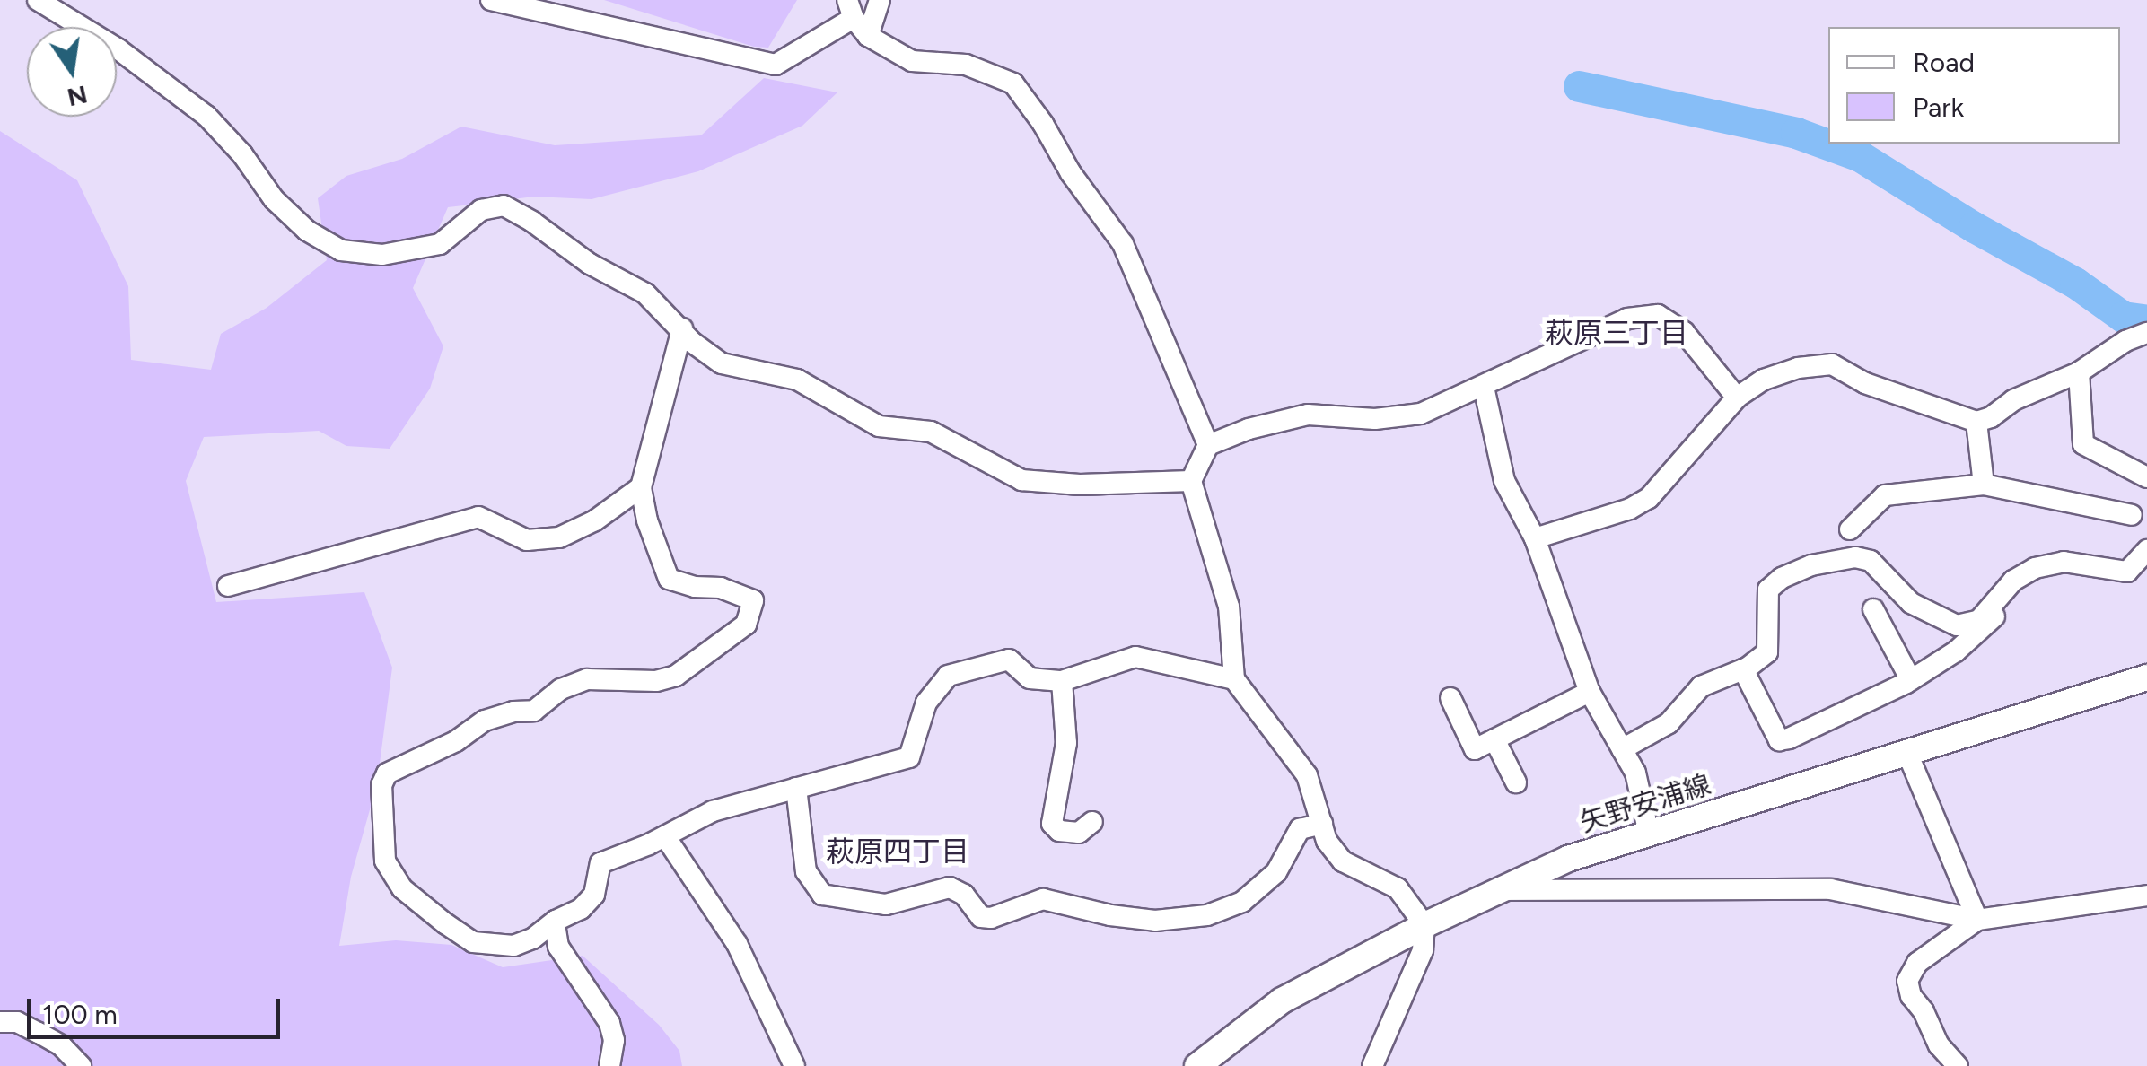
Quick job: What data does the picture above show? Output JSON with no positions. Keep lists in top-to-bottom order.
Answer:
{
  "streets": {
    "main road": ["矢野安浦線"]
  },
  "districts": ["萩原三丁目", "萩原四丁目"],
  "legend": ["Road", "Park"],
  "scale_bar": "100 m",
  "north": "bottom"
}
